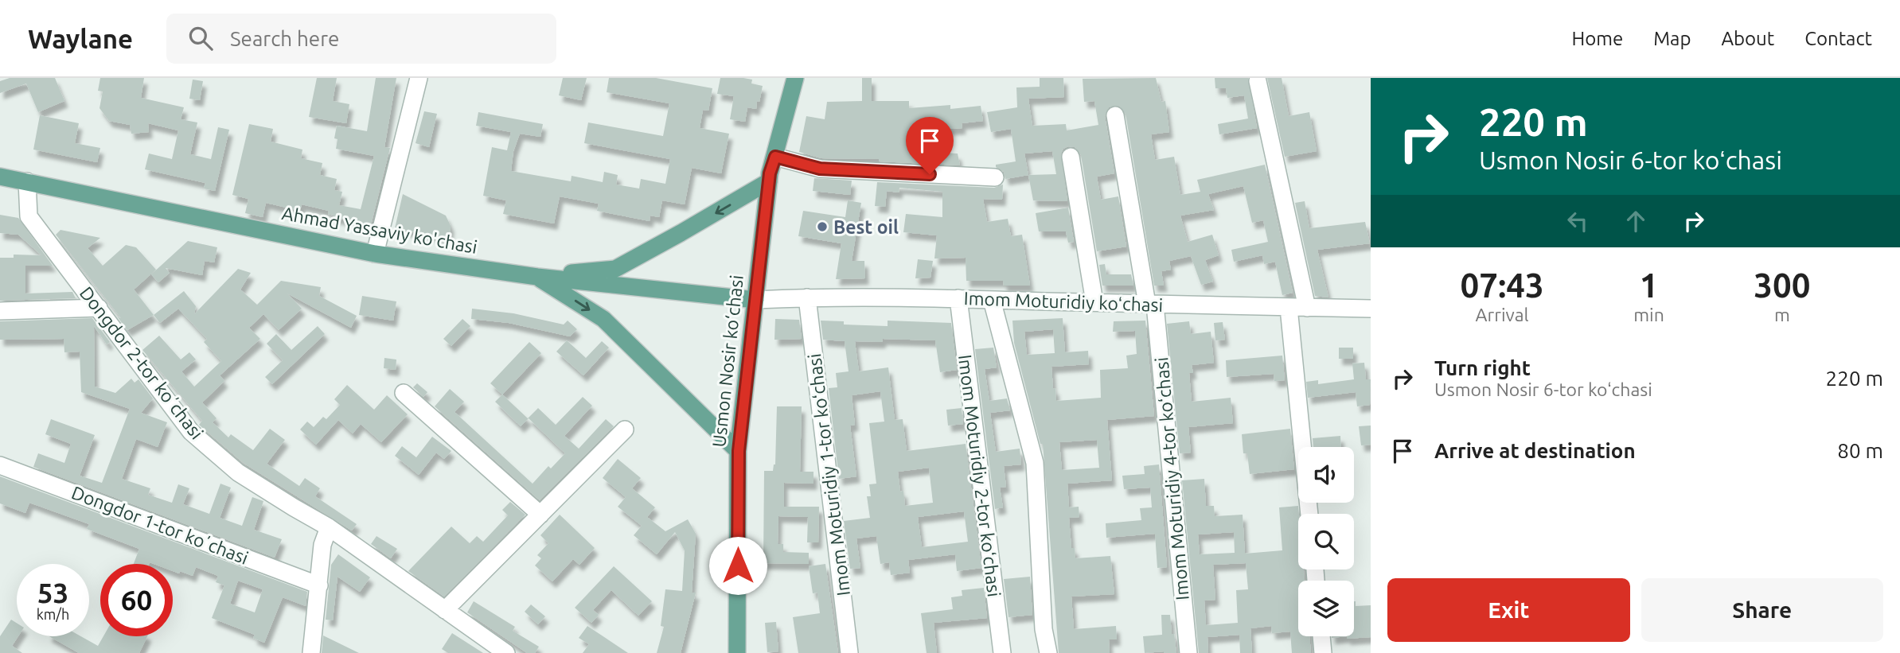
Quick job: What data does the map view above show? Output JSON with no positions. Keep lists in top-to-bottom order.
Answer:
{
  "streets": {
    "main road": ["Ahmad Yassaviy ko'chasi", "Usmon Nosir ko‘chasi"],
    "street": [
      "Imom Moturidiy koʻchasi",
      "Dongdor 2-tor koʼchasi",
      "Imom Moturidiy 1-tor koʻchasi",
      "Imom Moturidiy 2-tor koʻchasi",
      "Imom Moturidiy 4-tor koʻchasi",
      "Dongdor 1-tor koʼchasi"
    ]
  },
  "crossings": [
    ["Ahmad Yassaviy ko'chasi", "Imom Moturidiy koʻchasi"],
    ["Ahmad Yassaviy ko'chasi", "Usmon Nosir ko‘chasi"],
    ["Ahmad Yassaviy ko'chasi", "Dongdor 2-tor koʼchasi"],
    ["Imom Moturidiy koʻchasi", "Usmon Nosir ko‘chasi"],
    ["Imom Moturidiy koʻchasi", "Imom Moturidiy 1-tor koʻchasi"],
    ["Imom Moturidiy koʻchasi", "Imom Moturidiy 2-tor koʻchasi"],
    ["Imom Moturidiy koʻchasi", "Imom Moturidiy 4-tor koʻchasi"]
  ],
  "places": ["Best oil"],
  "page": {
    "header": "Waylane",
    "search": "Search here",
    "nav": [
      "Home",
      "Map",
      "About",
      "Contact"
    ],
    "turn": ["220 m", "Usmon Nosir 6-tor koʻchasi"],
    "eta": [
      "07:43",
      "Arrival",
      "1",
      "min",
      "300",
      "m"
    ],
    "list": [
      {
        "name": "Turn right",
        "note": "Usmon Nosir 6-tor koʻchasi",
        "value": "220 m"
      },
      {
        "name": "Arrive at destination",
        "value": "80 m"
      }
    ],
    "speed": "53 km/h",
    "limit": "60",
    "buttons": ["Exit", "Share"]
  }
}
